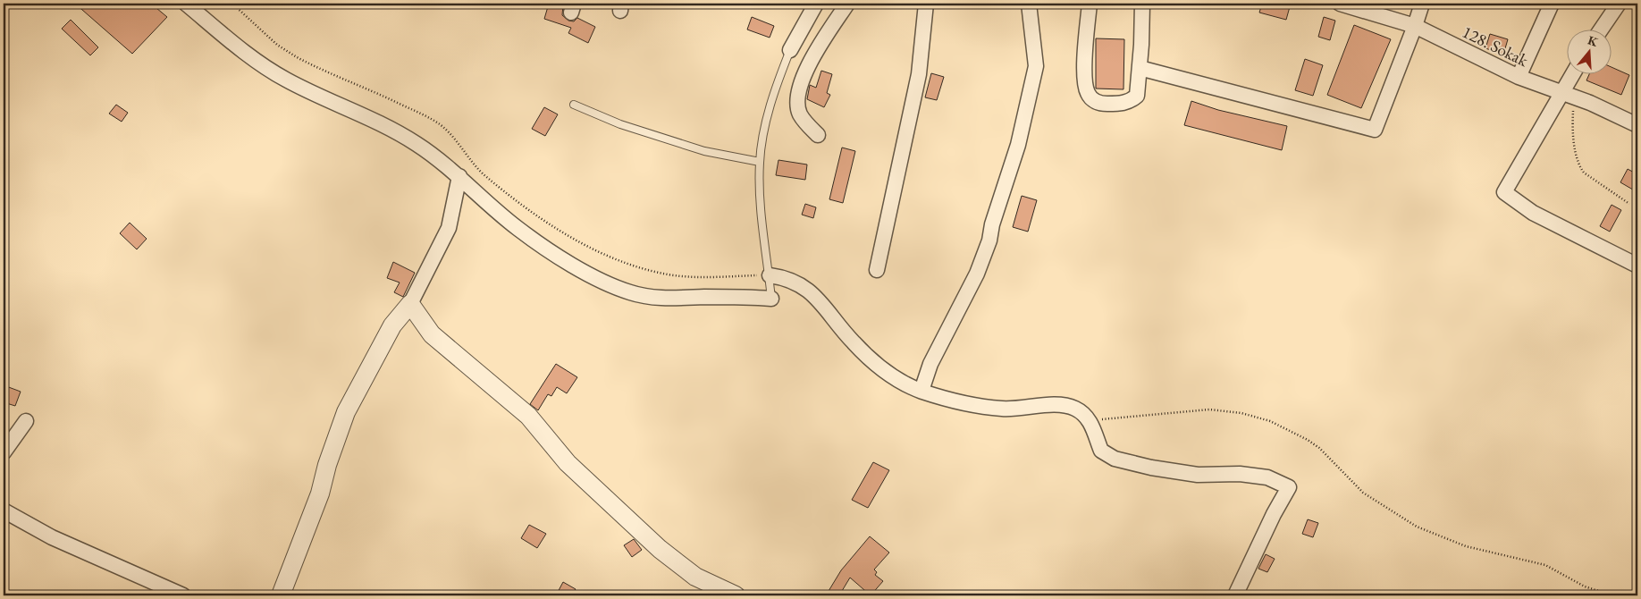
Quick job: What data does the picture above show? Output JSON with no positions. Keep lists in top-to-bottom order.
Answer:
{
  "streets": {
    "street": ["128. Sokak"]
  },
  "north": "top"
}
